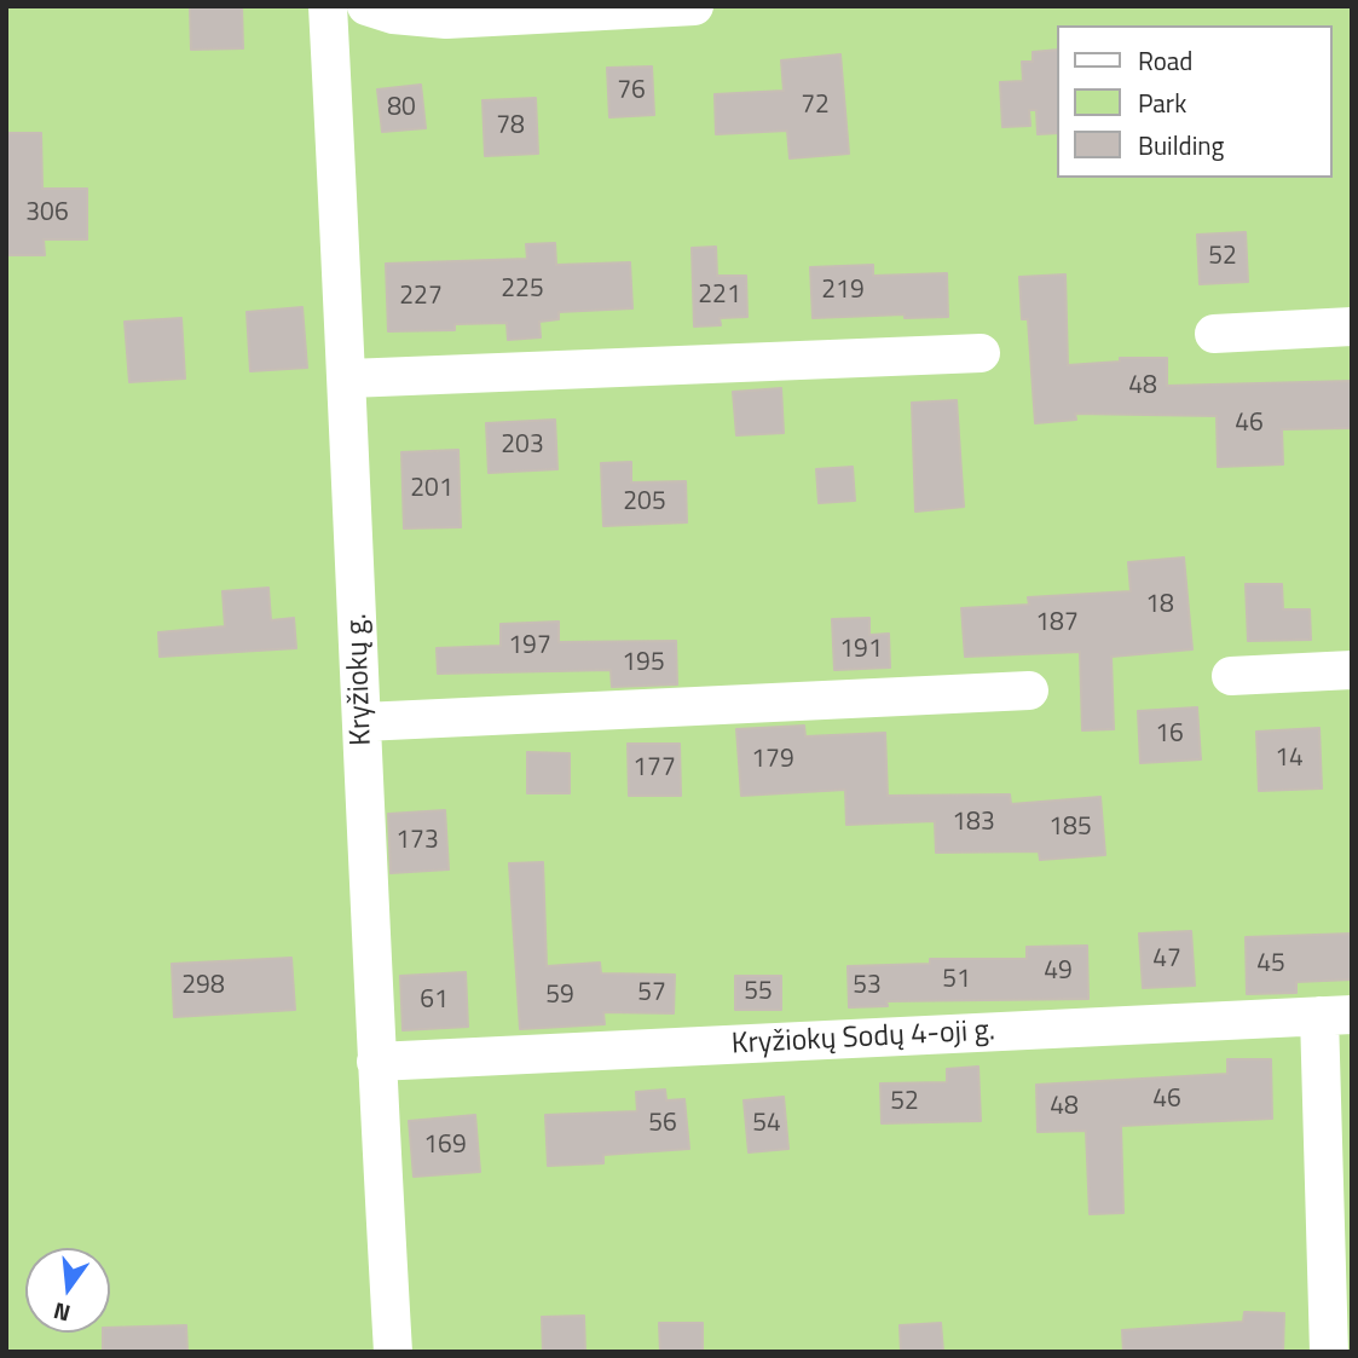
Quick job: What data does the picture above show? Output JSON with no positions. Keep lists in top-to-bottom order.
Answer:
{
  "streets": {
    "street": ["Kryžiokų g.", "Kryžiokų Sodų 4-oji g."]
  },
  "crossings": [
    ["Kryžiokų g.", "Kryžiokų Sodų 4-oji g."]
  ],
  "house_numbers": [
    "76",
    "72",
    "80",
    "78",
    "306",
    "52",
    "225",
    "219",
    "221",
    "227",
    "48",
    "46",
    "203",
    "201",
    "205",
    "18",
    "187",
    "197",
    "191",
    "195",
    "16",
    "14",
    "179",
    "177",
    "183",
    "185",
    "173",
    "47",
    "45",
    "49",
    "51",
    "298",
    "53",
    "55",
    "57",
    "59",
    "61",
    "46",
    "52",
    "48",
    "56",
    "54",
    "169"
  ],
  "legend": ["Road", "Park", "Building"],
  "north": "bottom"
}
